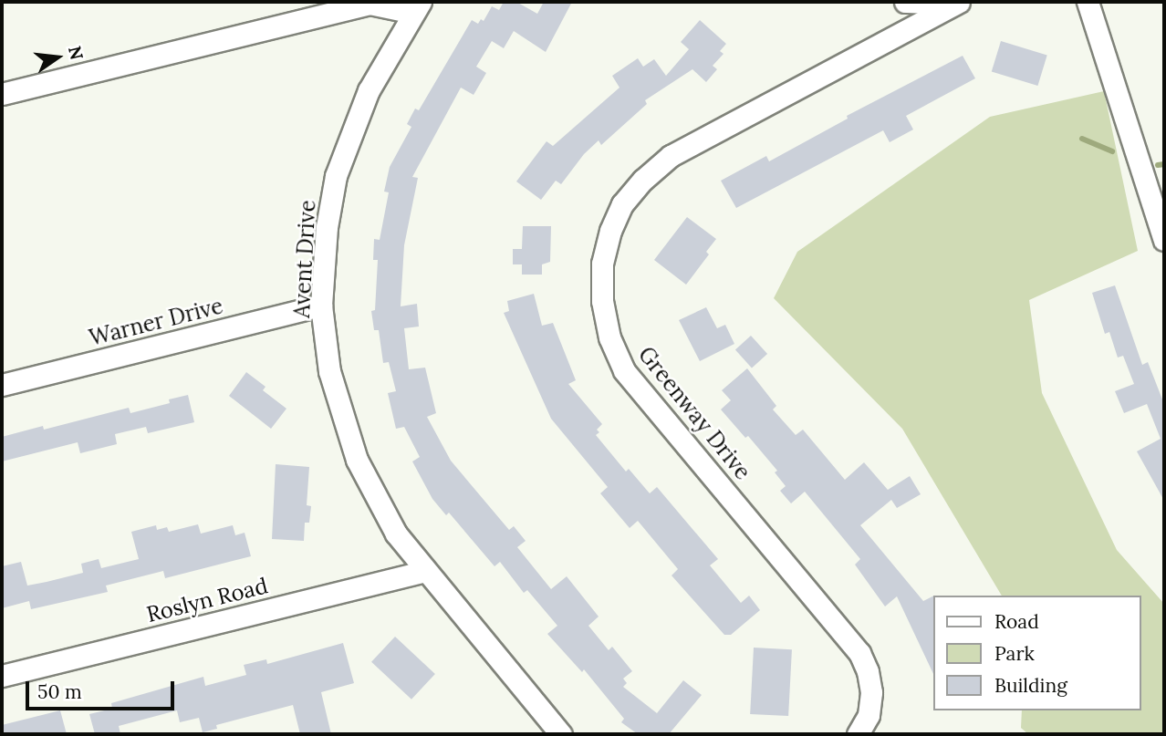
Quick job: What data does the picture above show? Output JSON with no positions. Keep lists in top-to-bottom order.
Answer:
{
  "streets": {
    "street": [
      "Avent Drive",
      "Warner Drive",
      "Greenway Drive",
      "Roslyn Road"
    ]
  },
  "crossings": [
    ["Avent Drive", "Warner Drive"],
    ["Avent Drive", "Roslyn Road"]
  ],
  "legend": ["Road", "Park", "Building"],
  "scale_bar": "50 m",
  "north": "right"
}
